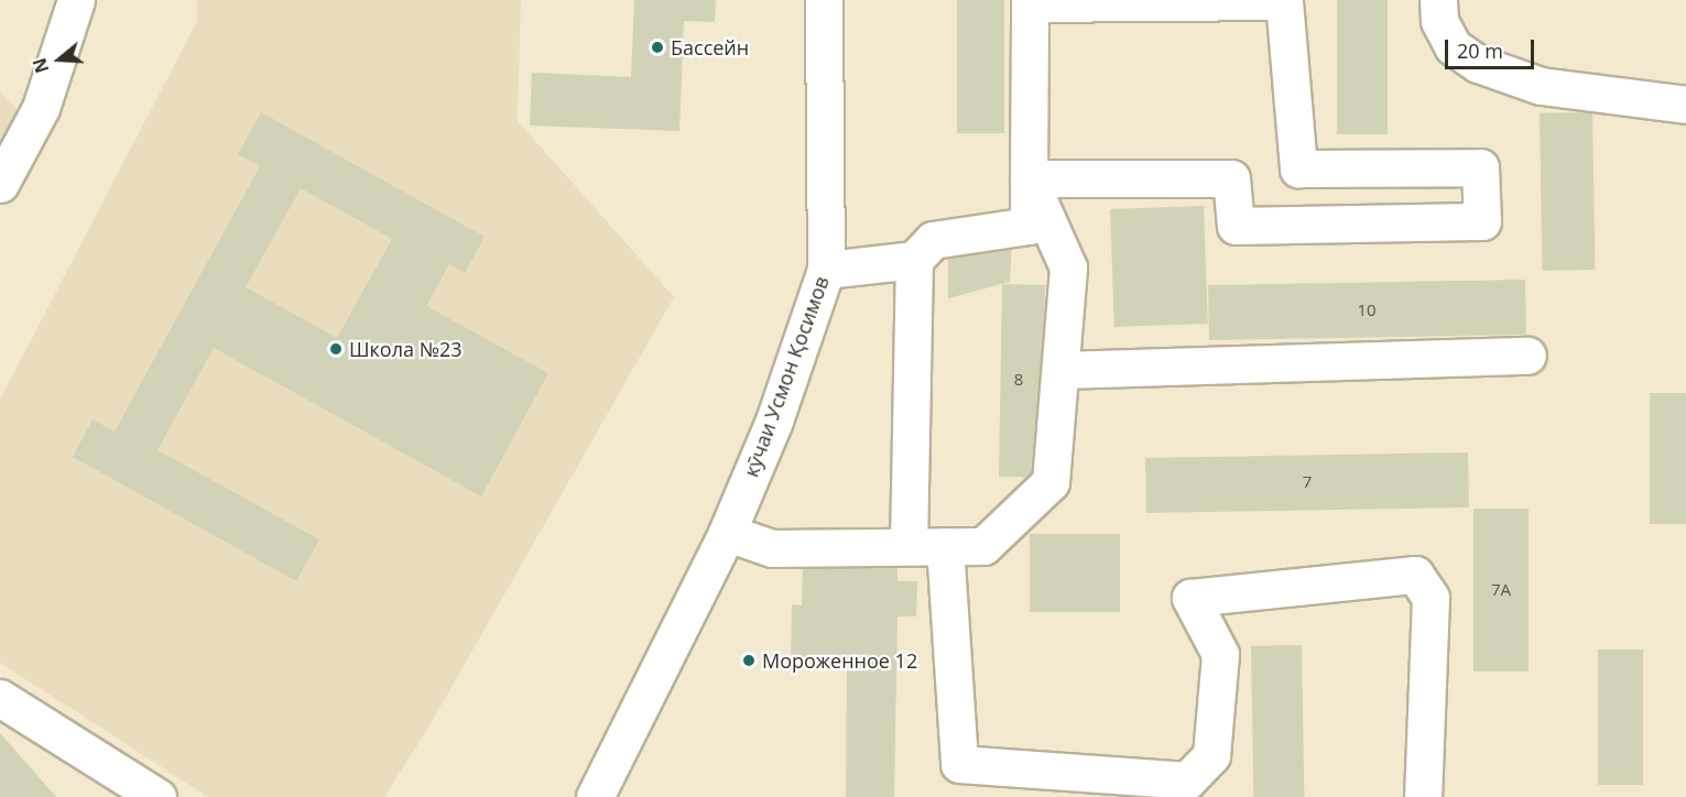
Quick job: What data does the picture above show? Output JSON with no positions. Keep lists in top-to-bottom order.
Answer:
{
  "streets": {
    "street": ["кӯчаи Усмон Қосимов"]
  },
  "places": ["Бассейн", "Школа №23", "Мороженное 12"],
  "house_numbers": [
    "10",
    "8",
    "7",
    "7А"
  ],
  "scale_bar": "20 m",
  "north": "left"
}
